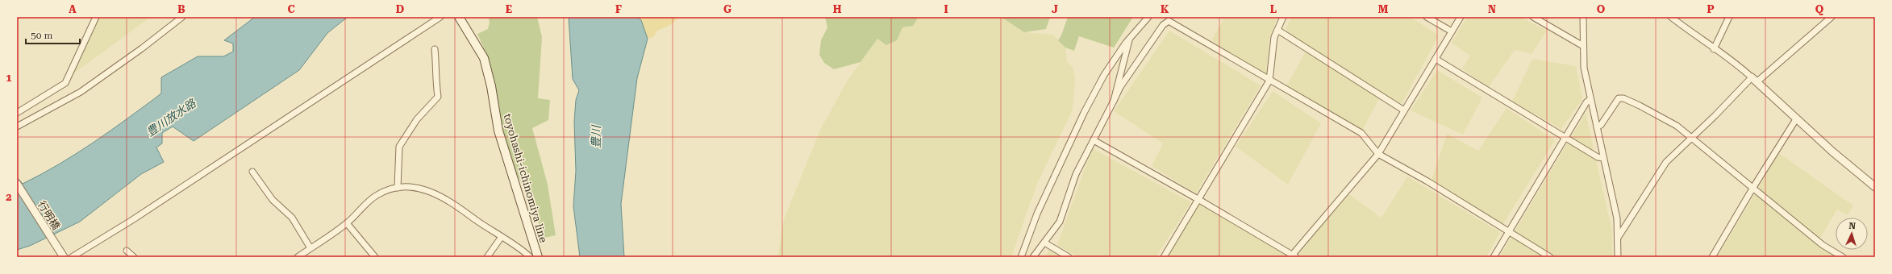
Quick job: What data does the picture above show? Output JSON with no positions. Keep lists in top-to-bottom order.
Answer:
{
  "streets": {
    "main road": ["toyohashi-ichinomiya line"],
    "street": ["行明橋"]
  },
  "water": ["豊川放水路", "豊川"],
  "scale_bar": "50 m",
  "north": "top",
  "grid": {
    "columns": [
      "A",
      "B",
      "C",
      "D",
      "E",
      "F",
      "G",
      "H",
      "I",
      "J",
      "K",
      "L",
      "M",
      "N",
      "O",
      "P",
      "Q"
    ],
    "rows": ["1", "2"]
  }
}
